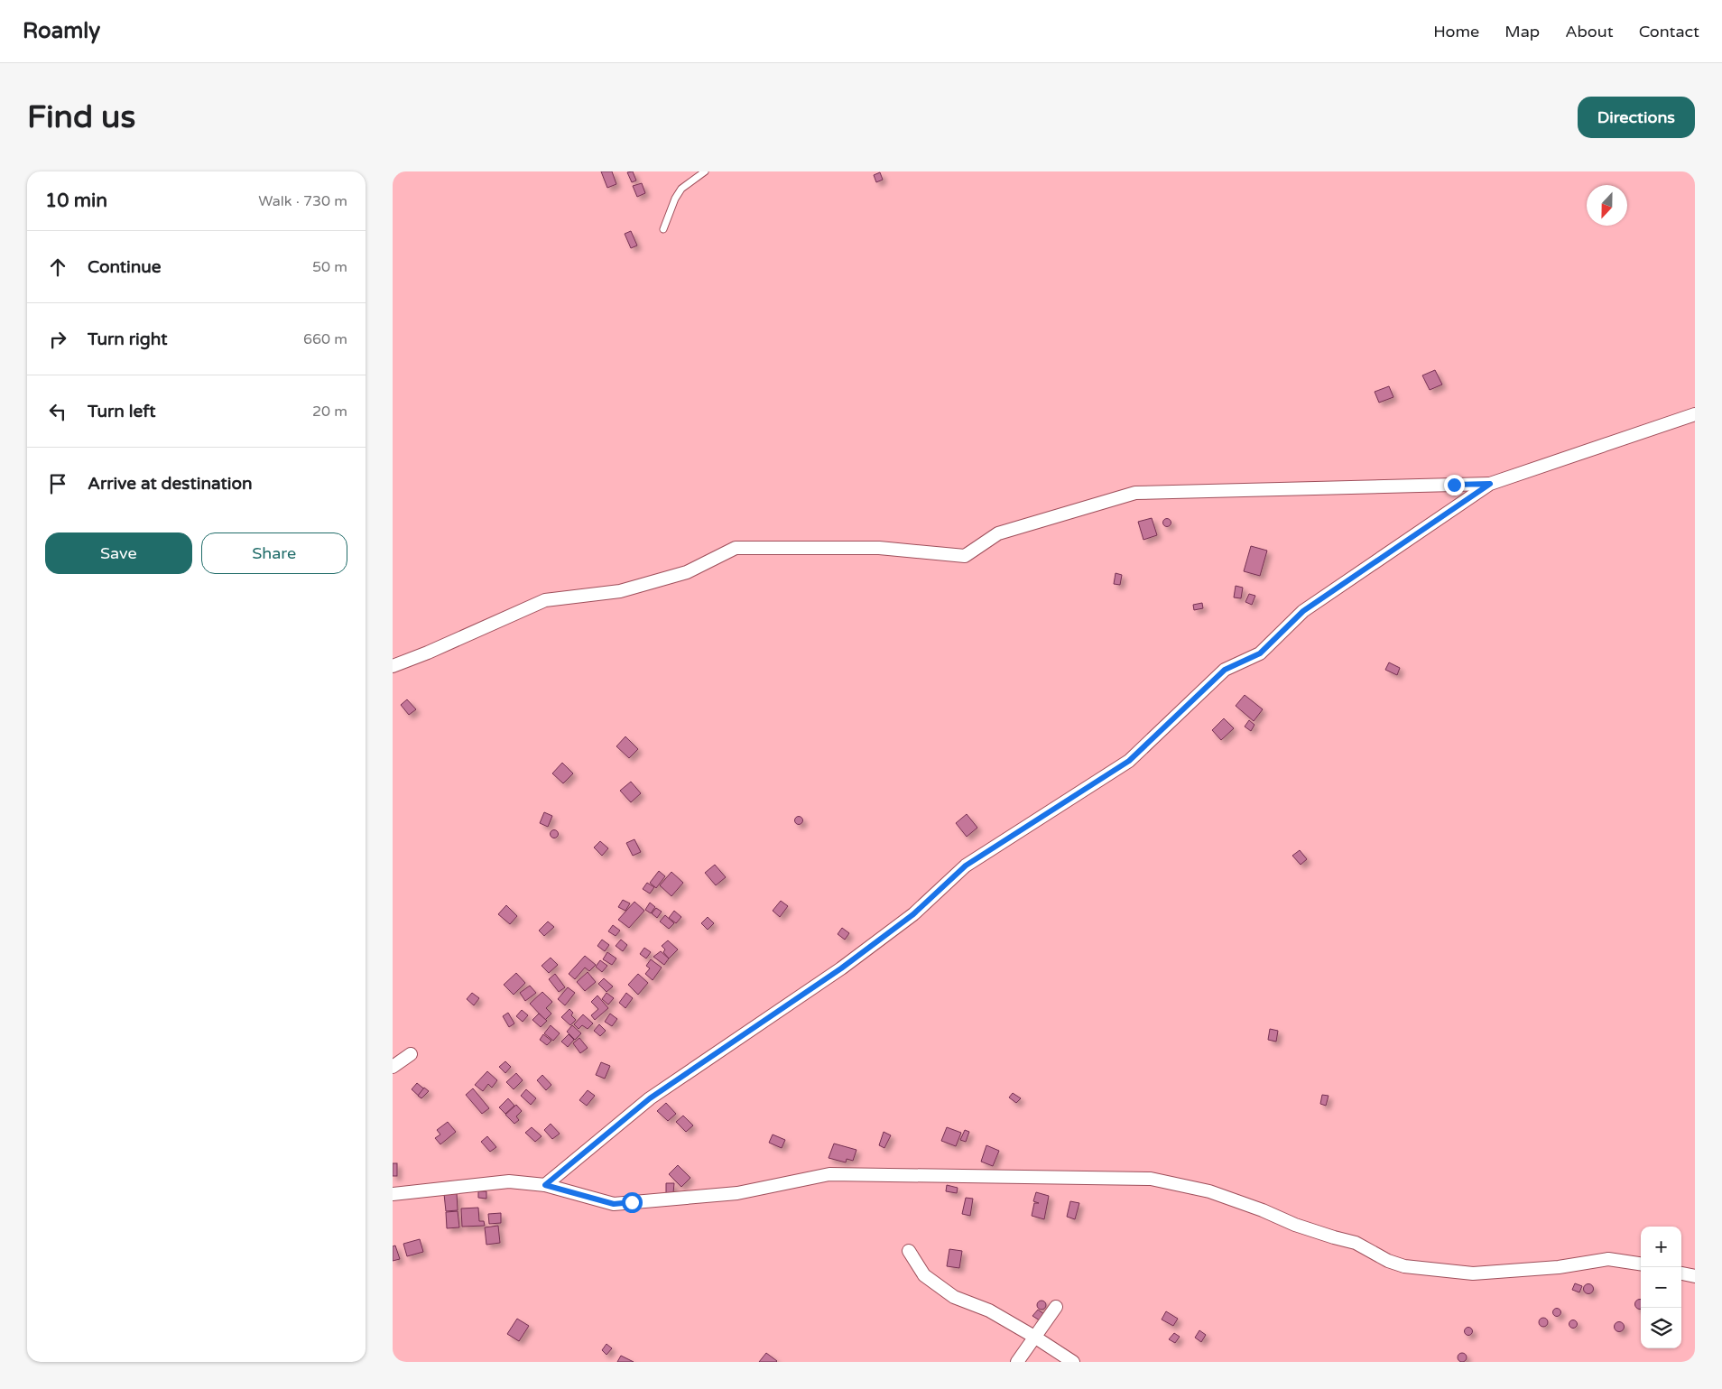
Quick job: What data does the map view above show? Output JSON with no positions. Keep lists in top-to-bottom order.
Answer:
{
  "north": "bottom",
  "page": {
    "header": "Roamly",
    "nav": [
      "Home",
      "Map",
      "About",
      "Contact"
    ],
    "buttons": [
      "Directions",
      ["Save", "Share"]
    ],
    "title": "Find us",
    "heading": ["10 min", "Walk · 730 m"],
    "list": [
      ["Continue", "50 m"],
      ["Turn right", "660 m"],
      ["Turn left", "20 m"],
      "Arrive at destination"
    ],
    "map_buttons": ["+", "−"]
  }
}
